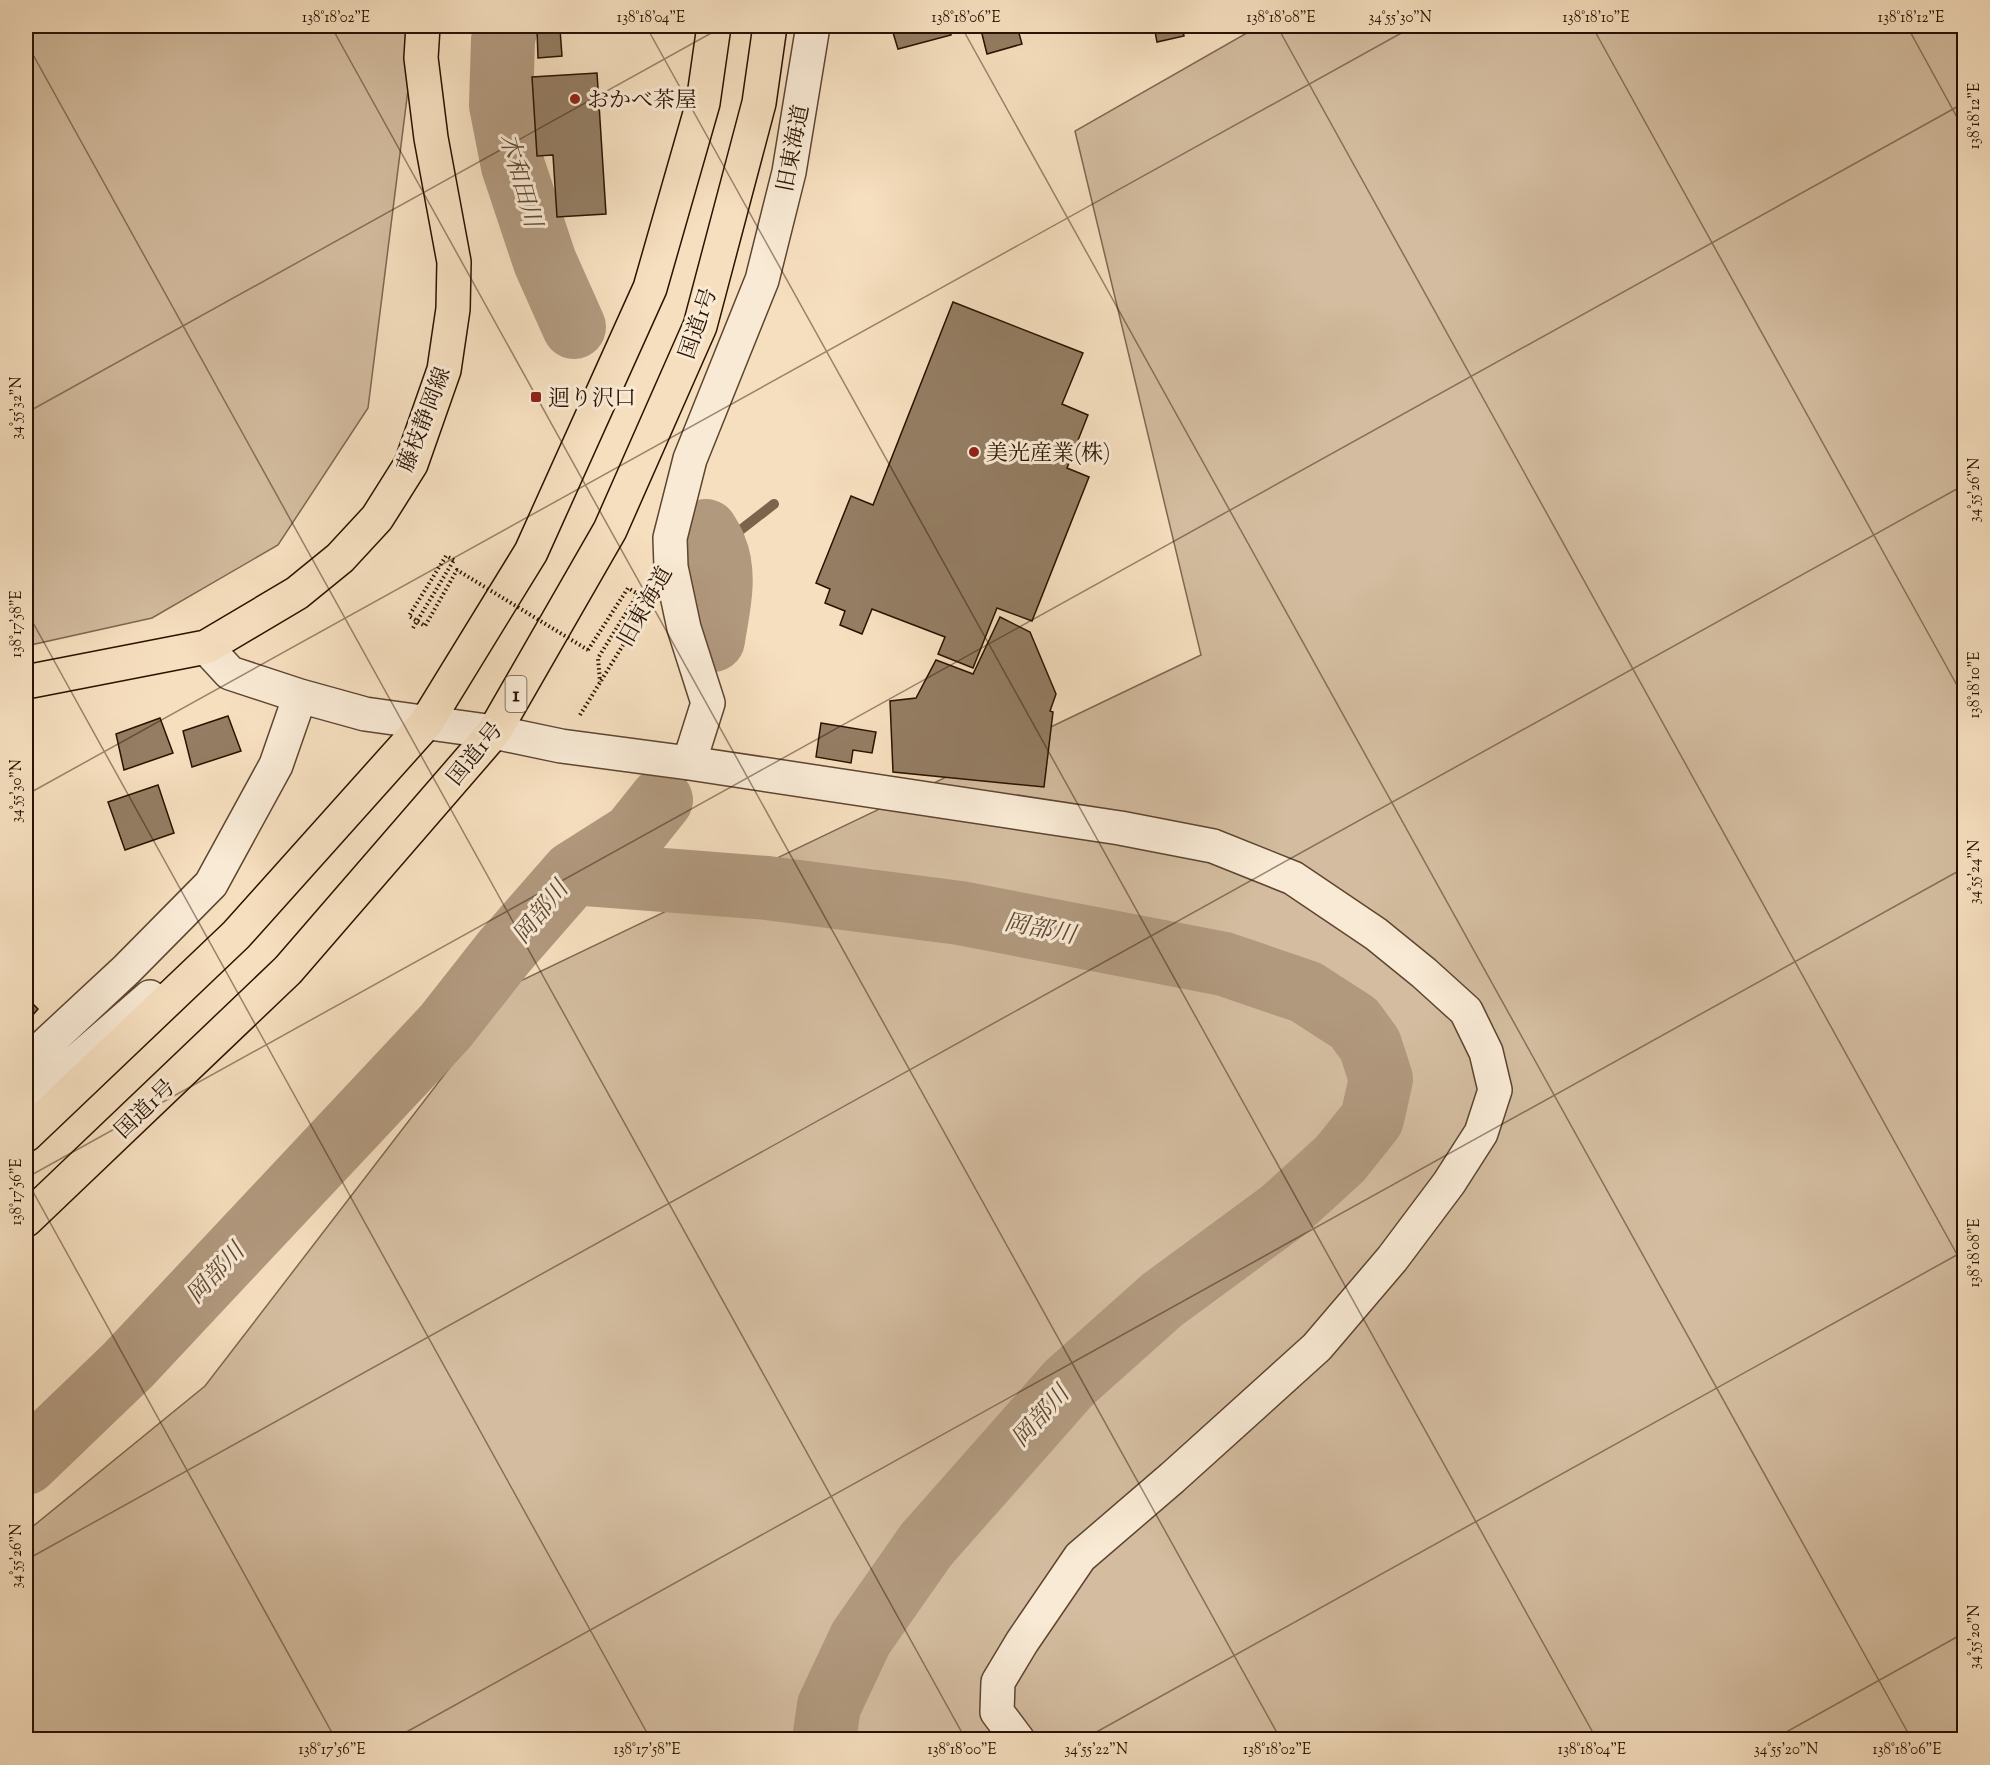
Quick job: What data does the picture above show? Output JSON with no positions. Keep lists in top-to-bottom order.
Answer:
{
  "streets": {
    "main road": ["国道1号", "藤枝静岡線", "1"],
    "street": ["旧東海道"]
  },
  "water": ["木和田川", "岡部川"],
  "places": {
    "other": ["おかべ茶屋", "美光産業(株)"],
    "transit": ["迴り沢口"]
  },
  "coordinates": [
    "138°18'02\"E",
    "138°18'04\"E",
    "138°18'06\"E",
    "138°18'08\"E",
    "34°55'30\"N",
    "138°18'10\"E",
    "138°18'12\"E",
    "34°55'32\"N",
    "34°55'26\"N",
    "138°17'58\"E",
    "34°55'24\"N",
    "138°17'56\"E",
    "34°55'20\"N",
    "138°18'00\"E",
    "34°55'22\"N"
  ]
}
